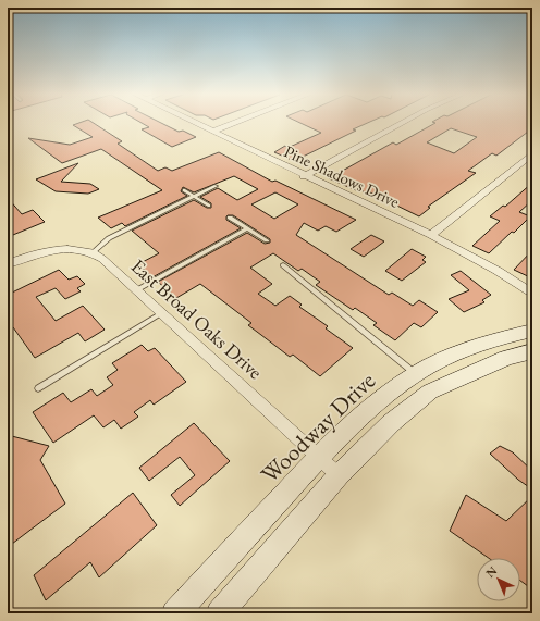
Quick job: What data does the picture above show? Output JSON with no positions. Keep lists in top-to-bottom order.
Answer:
{
  "streets": {
    "main road": ["Woodway Drive"],
    "street": ["Pine Shadows Drive", "East Broad Oaks Drive"]
  },
  "crossings": [
    ["East Broad Oaks Drive", "Woodway Drive"]
  ],
  "north": "top left"
}
